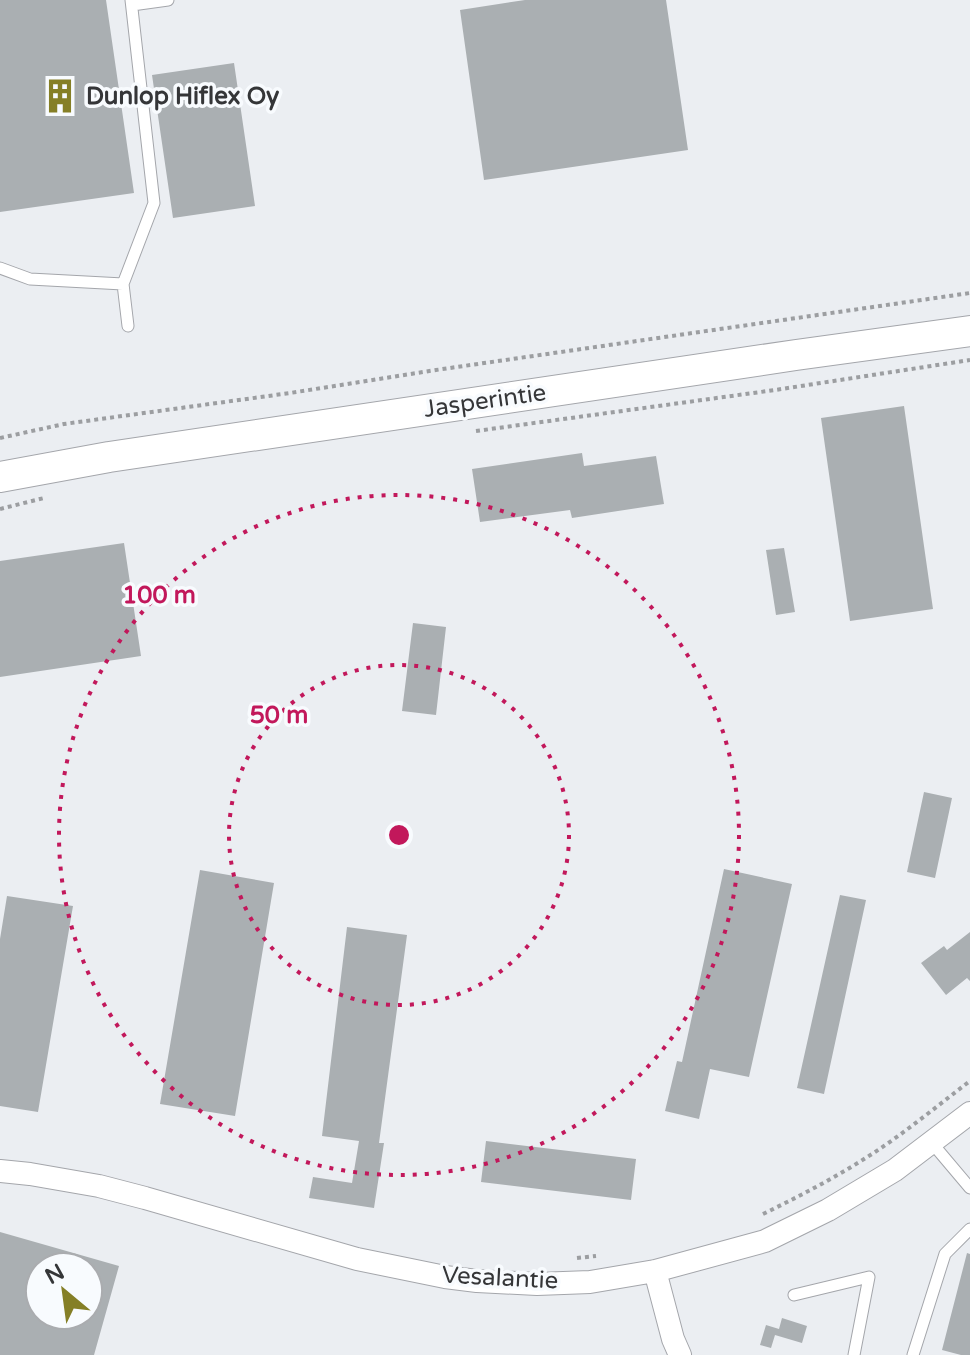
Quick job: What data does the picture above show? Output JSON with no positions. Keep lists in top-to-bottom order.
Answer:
{
  "streets": {
    "main road": ["Jasperintie"],
    "street": ["Vesalantie"]
  },
  "places": {
    "building": ["Dunlop Hiflex Oy"]
  },
  "north": "top left",
  "rings": ["100 m", "50 m"]
}
